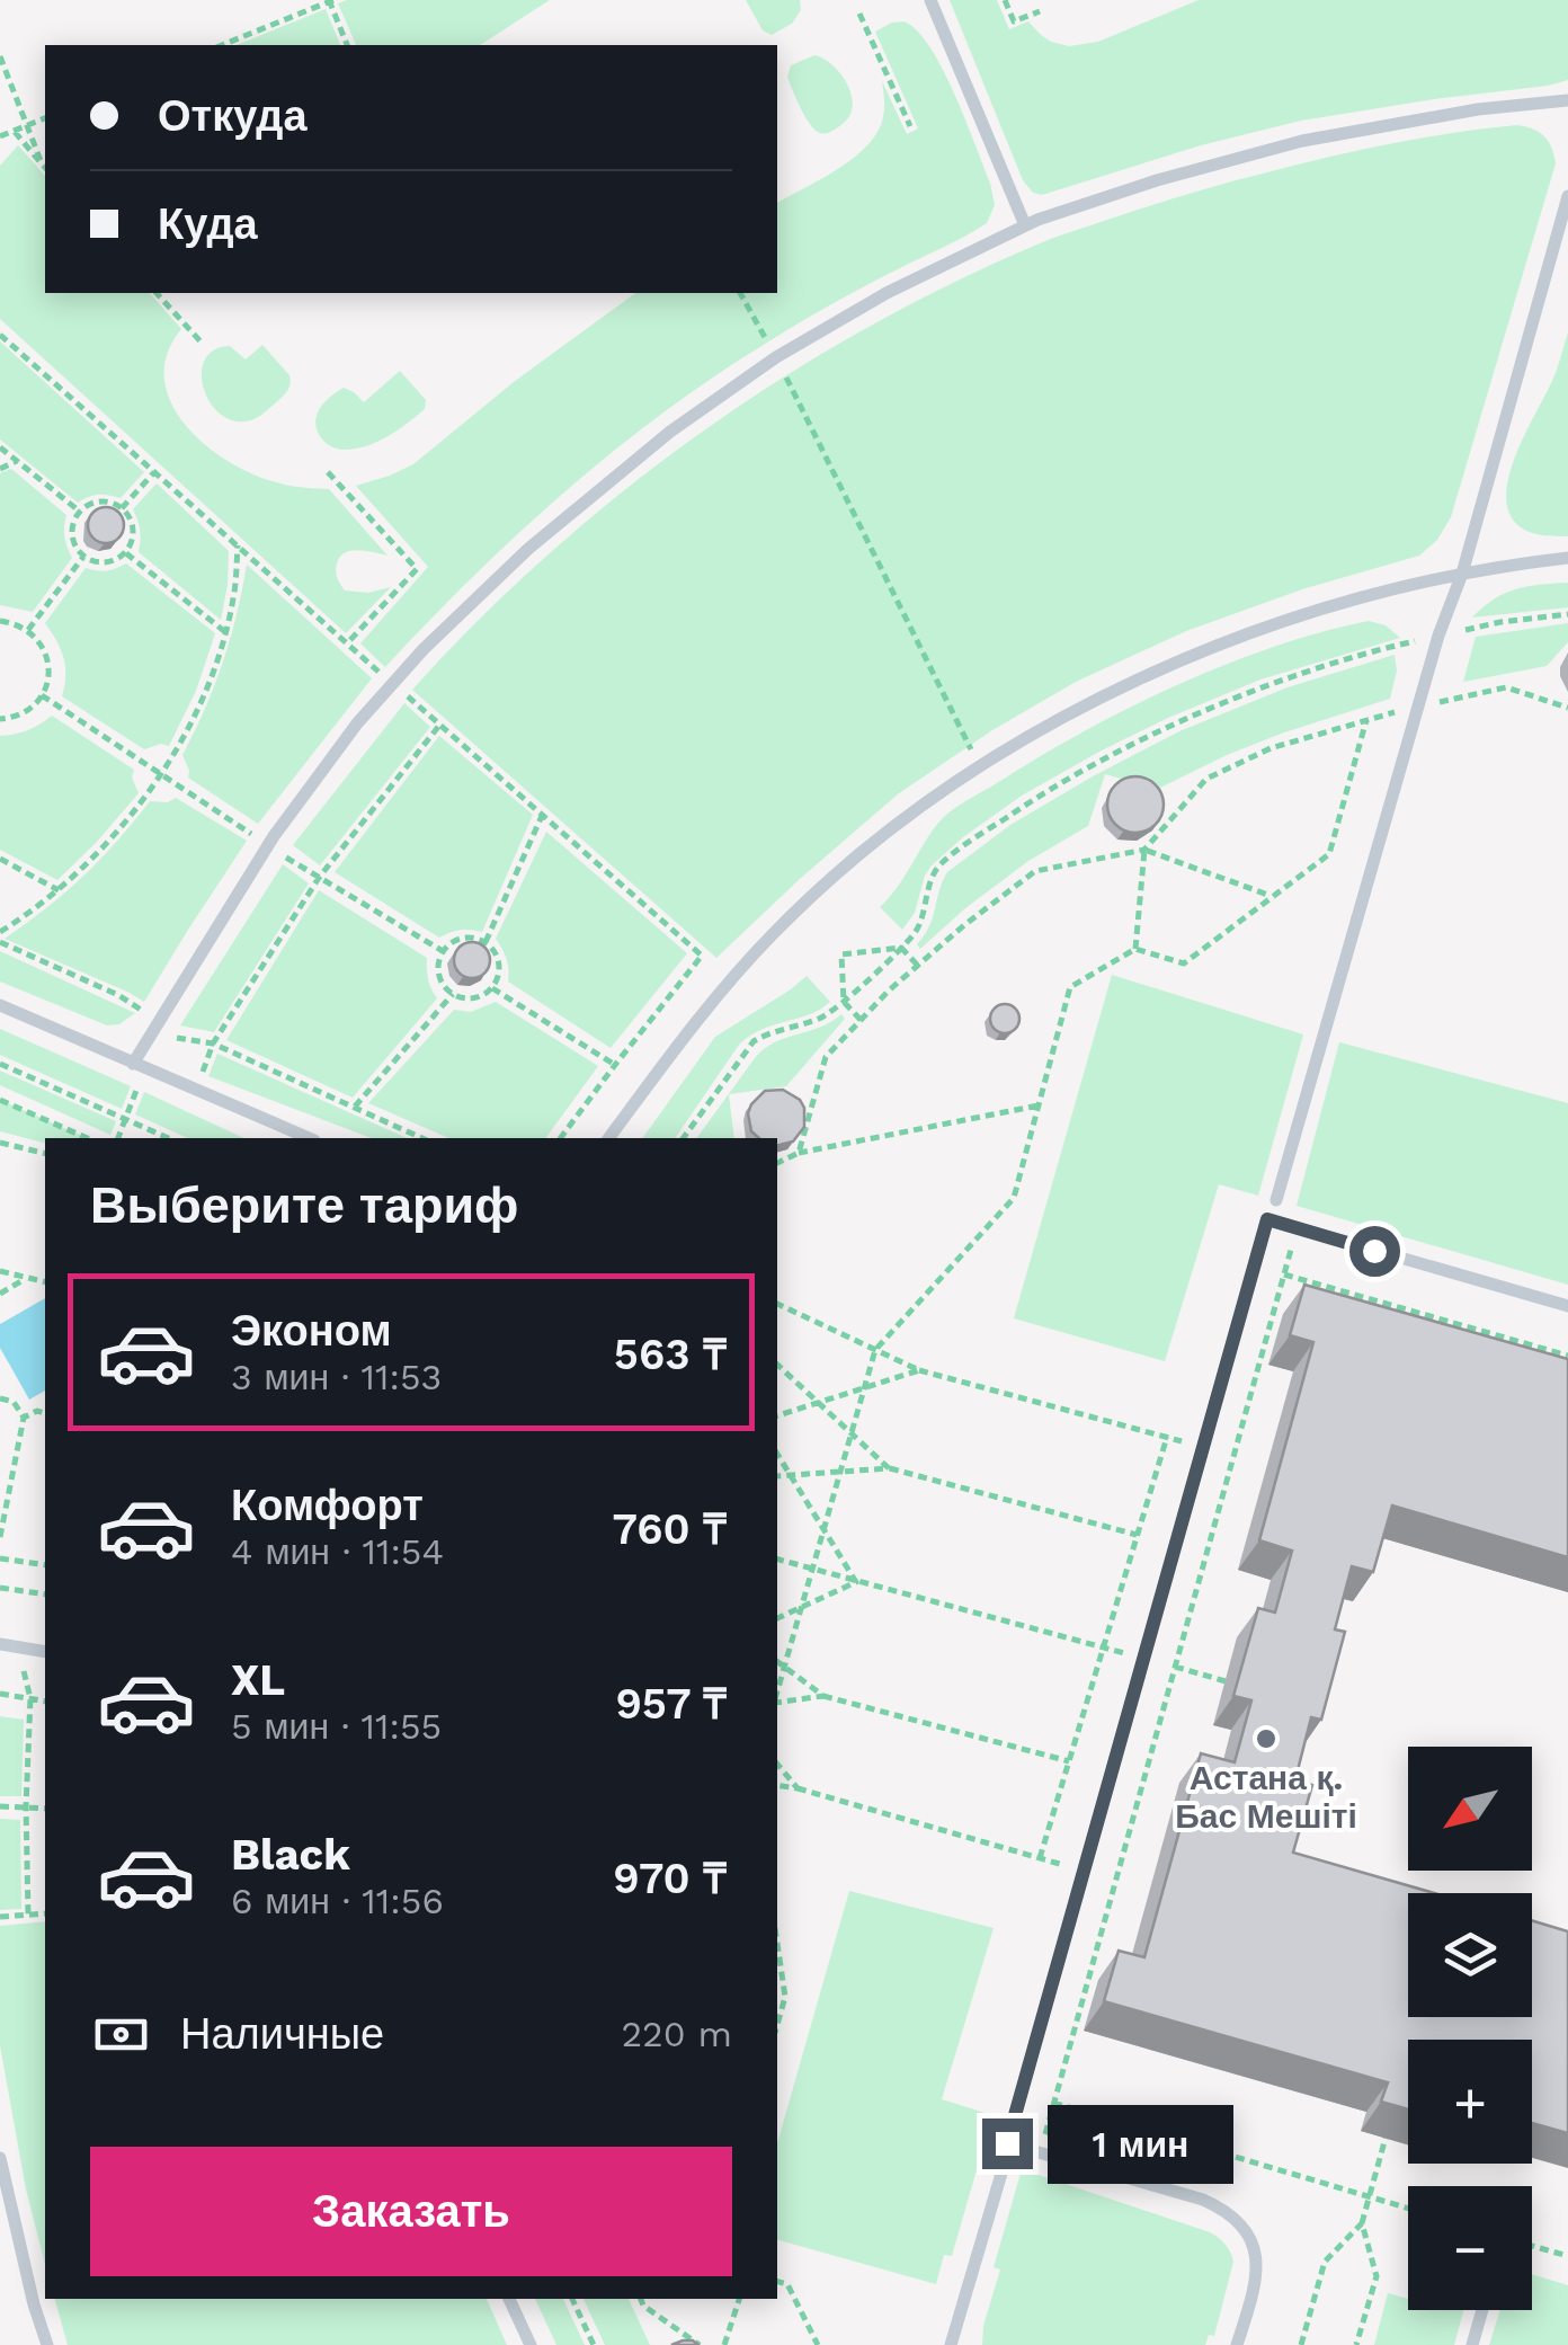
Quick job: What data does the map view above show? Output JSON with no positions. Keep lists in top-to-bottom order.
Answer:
{
  "places": ["Астана қ. Бас Мешіті"],
  "north": "bottom left",
  "page": {
    "banner": ["Откуда", "Куда"],
    "heading": "Выберите тариф",
    "list": [
      {
        "name": "Эконом",
        "note": "3 мин · 11:53",
        "value": "563 ₸"
      },
      {
        "name": "Комфорт",
        "note": "4 мин · 11:54",
        "value": "760 ₸"
      },
      {
        "name": "XL",
        "note": "5 мин · 11:55",
        "value": "957 ₸"
      },
      {
        "name": "Black",
        "note": "6 мин · 11:56",
        "value": "970 ₸"
      }
    ],
    "map_buttons": ["+", "−"],
    "pay": ["Наличные", "220 m"],
    "bubble": "1 мин",
    "buttons": "Заказать"
  }
}
